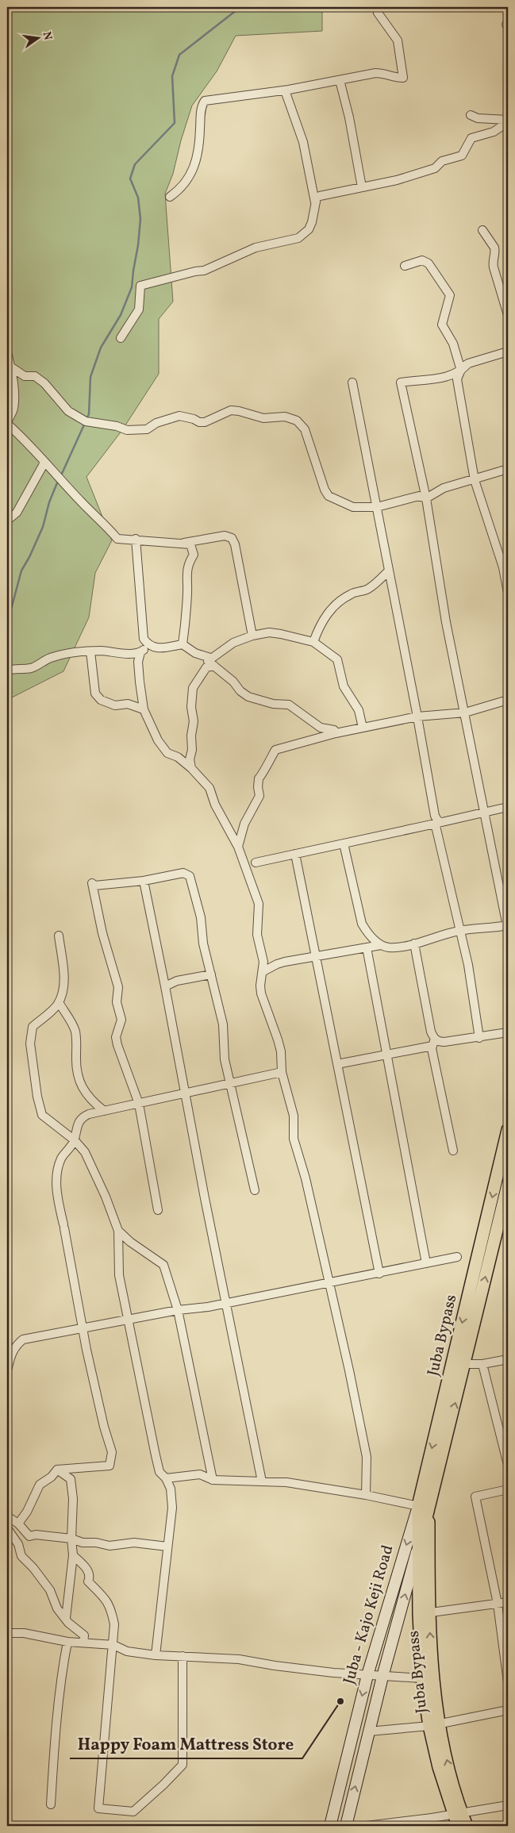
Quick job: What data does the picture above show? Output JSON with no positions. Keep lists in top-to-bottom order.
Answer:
{
  "streets": {
    "main road": ["Juba Bypass", "Juba - Kajo Keji Road"]
  },
  "crossings": [
    ["Juba Bypass", "Juba - Kajo Keji Road"]
  ],
  "places": ["Happy Foam Mattress Store"],
  "north": "right"
}
